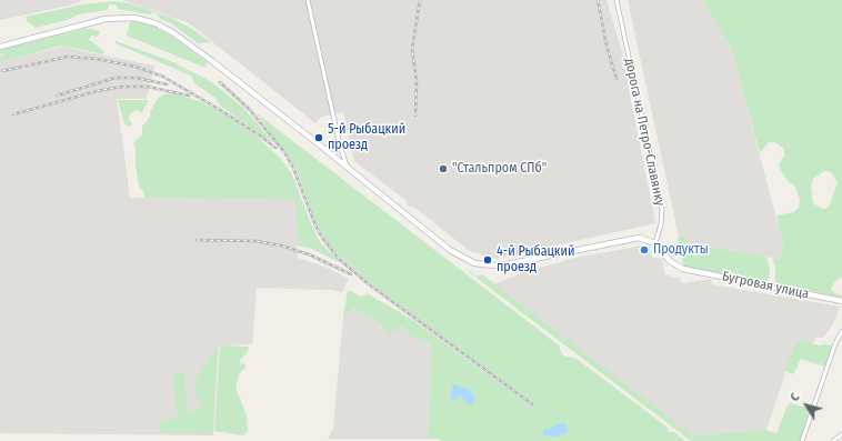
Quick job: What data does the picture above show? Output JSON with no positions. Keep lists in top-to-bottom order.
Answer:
{
  "streets": {
    "street": ["дорога на Петро-Славянку", "Бугровая улица"]
  },
  "crossings": [
    ["дорога на Петро-Славянку", "Бугровая улица"]
  ],
  "places": [
    "5-й Рыбацкий проезд",
    "\"Стальпром СПб\"",
    "Продукты",
    "4-й Рыбацкий проезд"
  ],
  "north": "top left"
}
